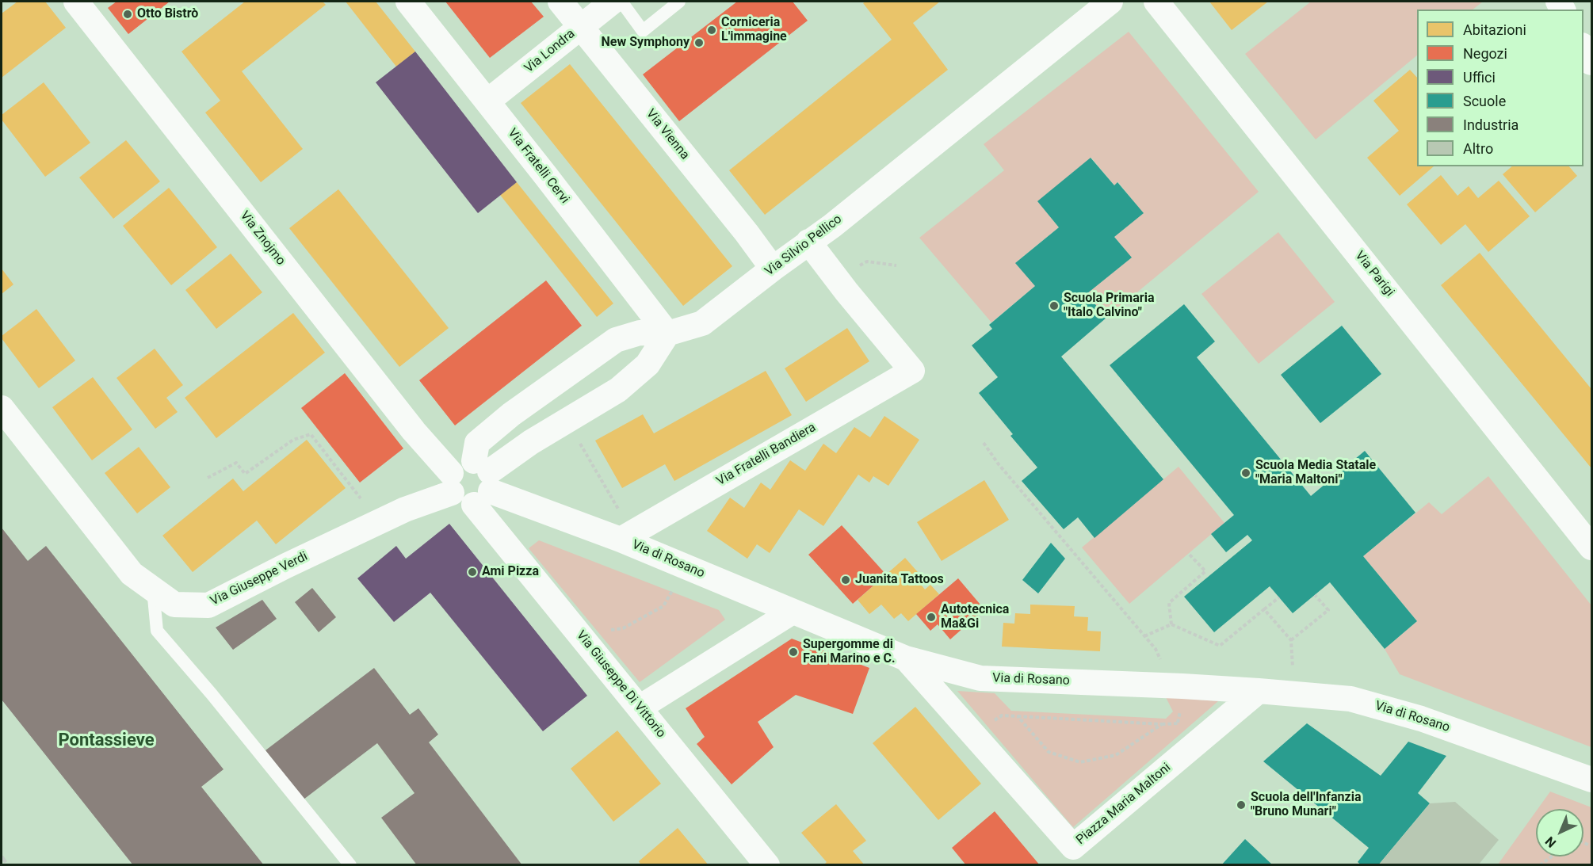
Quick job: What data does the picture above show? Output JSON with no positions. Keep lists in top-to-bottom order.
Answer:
{
  "streets": {
    "street": [
      "Via Londra",
      "Via Vienna",
      "Via Fratelli Cervi",
      "Via Znojmo",
      "Via Silvio Pellico",
      "Via Parigi",
      "Via Fratelli Bandiera",
      "Via di Rosano",
      "Via Giuseppe Verdi",
      "Via Giuseppe Di Vittorio",
      "Piazza Maria Maltoni"
    ]
  },
  "crossings": [
    ["Via Londra", "Via Vienna"],
    ["Via Londra", "Via Fratelli Cervi"],
    ["Via Vienna", "Via Silvio Pellico"],
    ["Via Fratelli Cervi", "Via Silvio Pellico"],
    ["Via Znojmo", "Via Silvio Pellico"],
    ["Via Znojmo", "Via di Rosano"],
    ["Via Znojmo", "Via Giuseppe Verdi"],
    ["Via Znojmo", "Via Giuseppe Di Vittorio"],
    ["Via Silvio Pellico", "Via Fratelli Bandiera"],
    ["Via Silvio Pellico", "Via di Rosano"],
    ["Via Silvio Pellico", "Via Giuseppe Verdi"],
    ["Via Silvio Pellico", "Via Giuseppe Di Vittorio"],
    ["Via Fratelli Bandiera", "Via di Rosano"],
    ["Via di Rosano", "Via Giuseppe Verdi"],
    ["Via di Rosano", "Via Giuseppe Di Vittorio"],
    ["Via di Rosano", "Piazza Maria Maltoni"],
    ["Via Giuseppe Verdi", "Via Giuseppe Di Vittorio"]
  ],
  "districts": ["Pontassieve"],
  "places": [
    "Otto Bistrò",
    "Corniceria L'immagine",
    "New Symphony",
    "Scuola Primaria \"Italo Calvino\"",
    "Scuola Media Statale \"Maria Maltoni\"",
    "Ami Pizza",
    "Juanita Tattoos",
    "Autotecnica Ma&Gi",
    "Supergomme di Fani Marino e C.",
    "Scuola dell'Infanzia \"Bruno Munari\""
  ],
  "legend": [
    "Abitazioni",
    "Negozi",
    "Uffici",
    "Scuole",
    "Industria",
    "Altro"
  ],
  "north": "bottom left"
}
